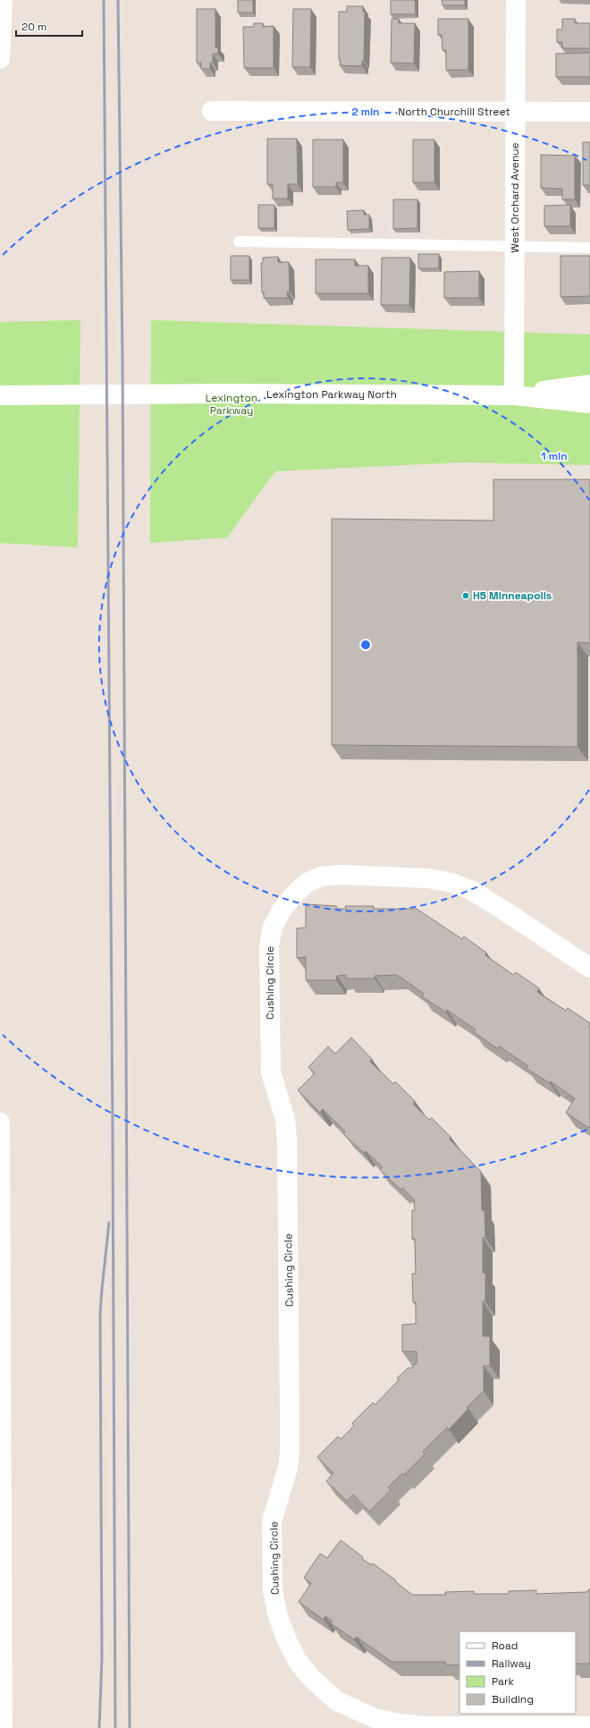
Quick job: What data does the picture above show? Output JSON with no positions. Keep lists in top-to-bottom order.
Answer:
{
  "streets": {
    "street": [
      "North Churchill Street",
      "West Orchard Avenue",
      "Lexington Parkway North",
      "Cushing Circle"
    ]
  },
  "crossings": [
    ["North Churchill Street", "West Orchard Avenue"],
    ["West Orchard Avenue", "Lexington Parkway North"]
  ],
  "parks": ["Lexington Parkway"],
  "places": ["H5 Minneapolis"],
  "legend": [
    "Road",
    "Railway",
    "Park",
    "Building"
  ],
  "scale_bar": "20 m",
  "rings": ["2 min", "1 min"]
}
